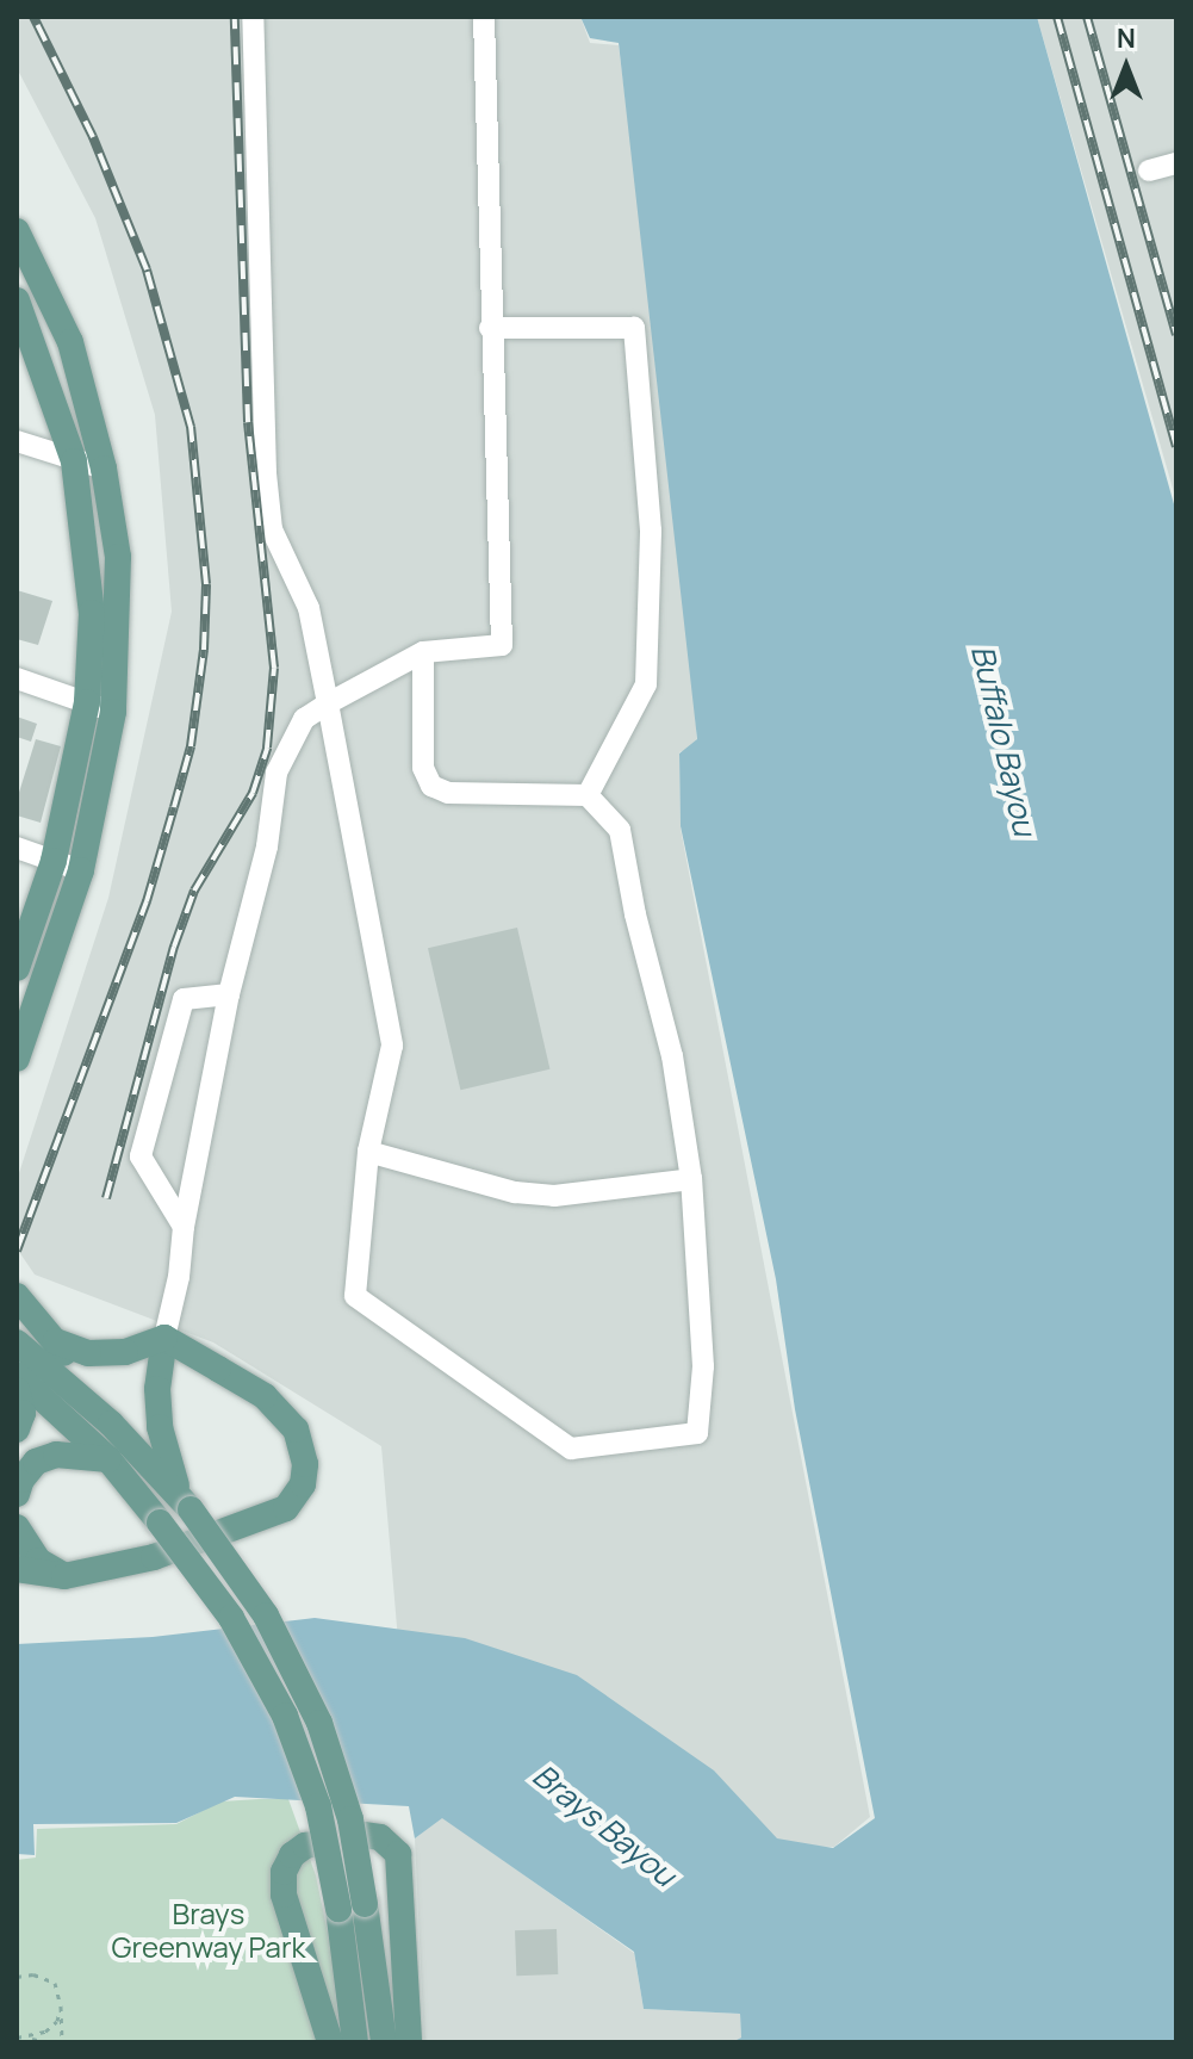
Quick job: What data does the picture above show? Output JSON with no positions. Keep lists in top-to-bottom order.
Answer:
{
  "water": ["Buffalo Bayou", "Brays Bayou"],
  "parks": ["Brays Greenway Park"],
  "north": "top"
}
